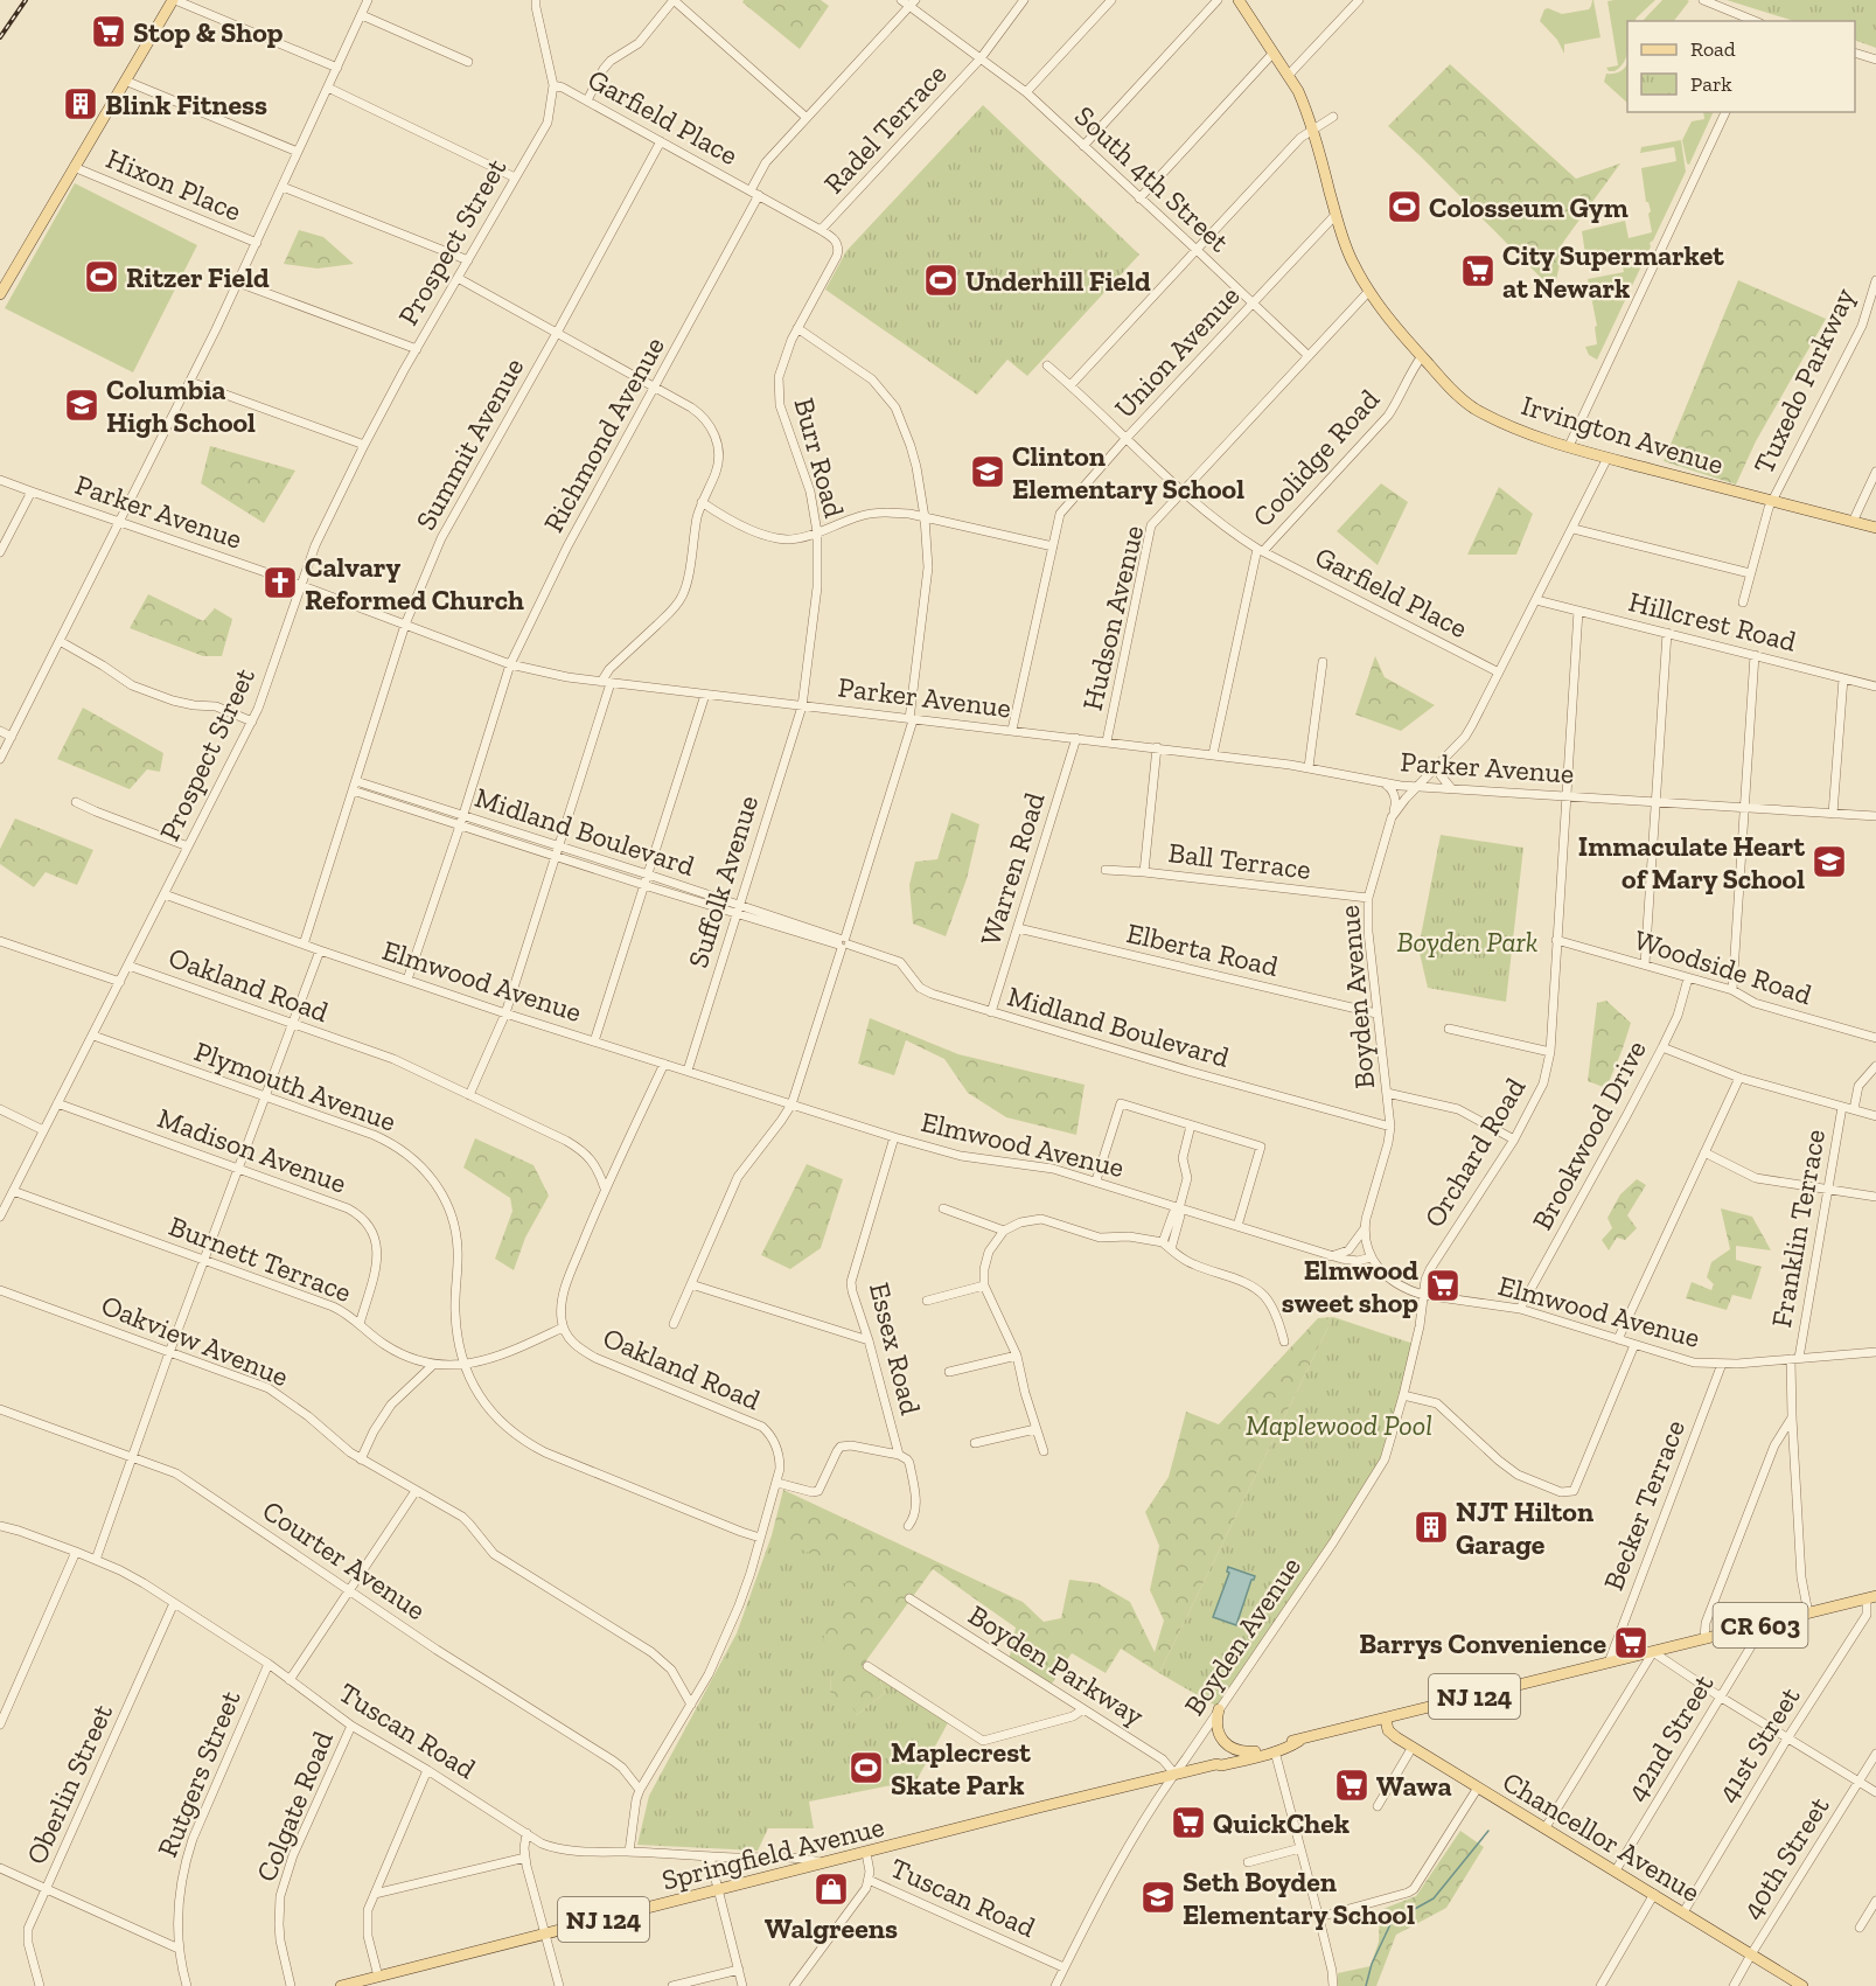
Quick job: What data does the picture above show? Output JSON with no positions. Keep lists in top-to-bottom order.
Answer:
{
  "streets": {
    "main road": [
      "Irvington Avenue",
      "CR 603",
      "NJ 124",
      "Chancellor Avenue",
      "Springfield Avenue"
    ],
    "street": [
      "Garfield Place",
      "Radel Terrace",
      "South 4th Street",
      "Hixon Place",
      "Prospect Street",
      "Union Avenue",
      "Tuxedo Parkway",
      "Richmond Avenue",
      "Summit Avenue",
      "Burr Road",
      "Coolidge Road",
      "Parker Avenue",
      "Hudson Avenue",
      "Hillcrest Road",
      "Midland Boulevard",
      "Ball Terrace",
      "Warren Road",
      "Suffolk Avenue",
      "Elberta Road",
      "Woodside Road",
      "Elmwood Avenue",
      "Oakland Road",
      "Boyden Avenue",
      "Plymouth Avenue",
      "Brookwood Drive",
      "Madison Avenue",
      "Orchard Road",
      "Franklin Terrace",
      "Burnett Terrace",
      "Oakview Avenue",
      "Essex Road",
      "Becker Terrace",
      "Courter Avenue",
      "Boyden Parkway",
      "Tuscan Road",
      "42nd Street",
      "41st Street",
      "Rutgers Street",
      "Oberlin Street",
      "Colgate Road",
      "40th Street"
    ]
  },
  "crossings": [
    ["Garfield Place", "Radel Terrace"],
    ["Garfield Place", "Prospect Street"],
    ["Garfield Place", "Union Avenue"],
    ["Garfield Place", "Richmond Avenue"],
    ["Garfield Place", "Summit Avenue"],
    ["Garfield Place", "Burr Road"],
    ["Garfield Place", "Coolidge Road"],
    ["Garfield Place", "Hudson Avenue"],
    ["Garfield Place", "Boyden Avenue"],
    ["Radel Terrace", "South 4th Street"],
    ["South 4th Street", "Union Avenue"],
    ["South 4th Street", "Richmond Avenue"],
    ["South 4th Street", "Hudson Avenue"],
    ["Prospect Street", "Parker Avenue"],
    ["Prospect Street", "Elmwood Avenue"],
    ["Prospect Street", "Oakland Road"],
    ["Prospect Street", "Plymouth Avenue"],
    ["Prospect Street", "Madison Avenue"],
    ["Prospect Street", "Burnett Terrace"],
    ["Union Avenue", "Irvington Avenue"],
    ["Union Avenue", "Parker Avenue"],
    ["Tuxedo Parkway", "Irvington Avenue"],
    ["Richmond Avenue", "Parker Avenue"],
    ["Richmond Avenue", "Midland Boulevard"],
    ["Richmond Avenue", "Elmwood Avenue"],
    ["Irvington Avenue", "Coolidge Road"],
    ["Irvington Avenue", "Hudson Avenue"],
    ["Irvington Avenue", "Boyden Avenue"],
    ["Summit Avenue", "Parker Avenue"],
    ["Summit Avenue", "Midland Boulevard"],
    ["Summit Avenue", "Elmwood Avenue"],
    ["Burr Road", "Parker Avenue"],
    ["Burr Road", "Suffolk Avenue"],
    ["Coolidge Road", "Parker Avenue"],
    ["Parker Avenue", "Hudson Avenue"],
    ["Parker Avenue", "Warren Road"],
    ["Parker Avenue", "Suffolk Avenue"],
    ["Parker Avenue", "Boyden Avenue"],
    ["Parker Avenue", "Orchard Road"],
    ["Hillcrest Road", "Boyden Avenue"],
    ["Hillcrest Road", "Orchard Road"],
    ["Midland Boulevard", "Warren Road"],
    ["Midland Boulevard", "Suffolk Avenue"],
    ["Midland Boulevard", "Boyden Avenue"],
    ["Ball Terrace", "Boyden Avenue"],
    ["Warren Road", "Elberta Road"],
    ["Suffolk Avenue", "Elmwood Avenue"],
    ["Elberta Road", "Boyden Avenue"],
    ["Woodside Road", "Brookwood Drive"],
    ["Woodside Road", "Orchard Road"],
    ["Elmwood Avenue", "Boyden Avenue"],
    ["Elmwood Avenue", "Brookwood Drive"],
    ["Elmwood Avenue", "Orchard Road"],
    ["Elmwood Avenue", "Franklin Terrace"],
    ["Elmwood Avenue", "Essex Road"],
    ["Elmwood Avenue", "Becker Terrace"],
    ["Oakland Road", "Plymouth Avenue"],
    ["Oakland Road", "Burnett Terrace"],
    ["Oakland Road", "Oakview Avenue"],
    ["Oakland Road", "Courter Avenue"],
    ["Oakland Road", "Tuscan Road"],
    ["Boyden Avenue", "Orchard Road"],
    ["Boyden Avenue", "Boyden Parkway"],
    ["Boyden Avenue", "Tuscan Road"],
    ["Boyden Avenue", "Springfield Avenue"],
    ["Plymouth Avenue", "Burnett Terrace"],
    ["Madison Avenue", "Burnett Terrace"],
    ["Franklin Terrace", "Springfield Avenue"],
    ["Becker Terrace", "Springfield Avenue"],
    ["Boyden Parkway", "Springfield Avenue"],
    ["Tuscan Road", "Rutgers Street"],
    ["Tuscan Road", "Oberlin Street"],
    ["Tuscan Road", "Colgate Road"],
    ["Tuscan Road", "Springfield Avenue"],
    ["42nd Street", "Chancellor Avenue"],
    ["42nd Street", "Springfield Avenue"],
    ["41st Street", "Chancellor Avenue"],
    ["41st Street", "Springfield Avenue"],
    ["Chancellor Avenue", "Springfield Avenue"],
    ["Chancellor Avenue", "40th Street"]
  ],
  "parks": ["Boyden Park", "Maplewood Pool"],
  "places": {
    "supermarket": [
      "Stop & Shop",
      "City Supermarket at Newark",
      "Elmwood sweet shop",
      "Barrys Convenience",
      "Wawa",
      "QuickChek"
    ],
    "building": ["Blink Fitness", "NJT Hilton Garage"],
    "sports": [
      "Colosseum Gym",
      "Ritzer Field",
      "Underhill Field",
      "Maplecrest Skate Park"
    ],
    "school or university": [
      "Columbia High School",
      "Clinton Elementary School",
      "Immaculate Heart of Mary School",
      "Seth Boyden Elementary School"
    ],
    "church": ["Calvary Reformed Church"],
    "shop": ["Walgreens"]
  },
  "legend": ["Road", "Park"]
}
